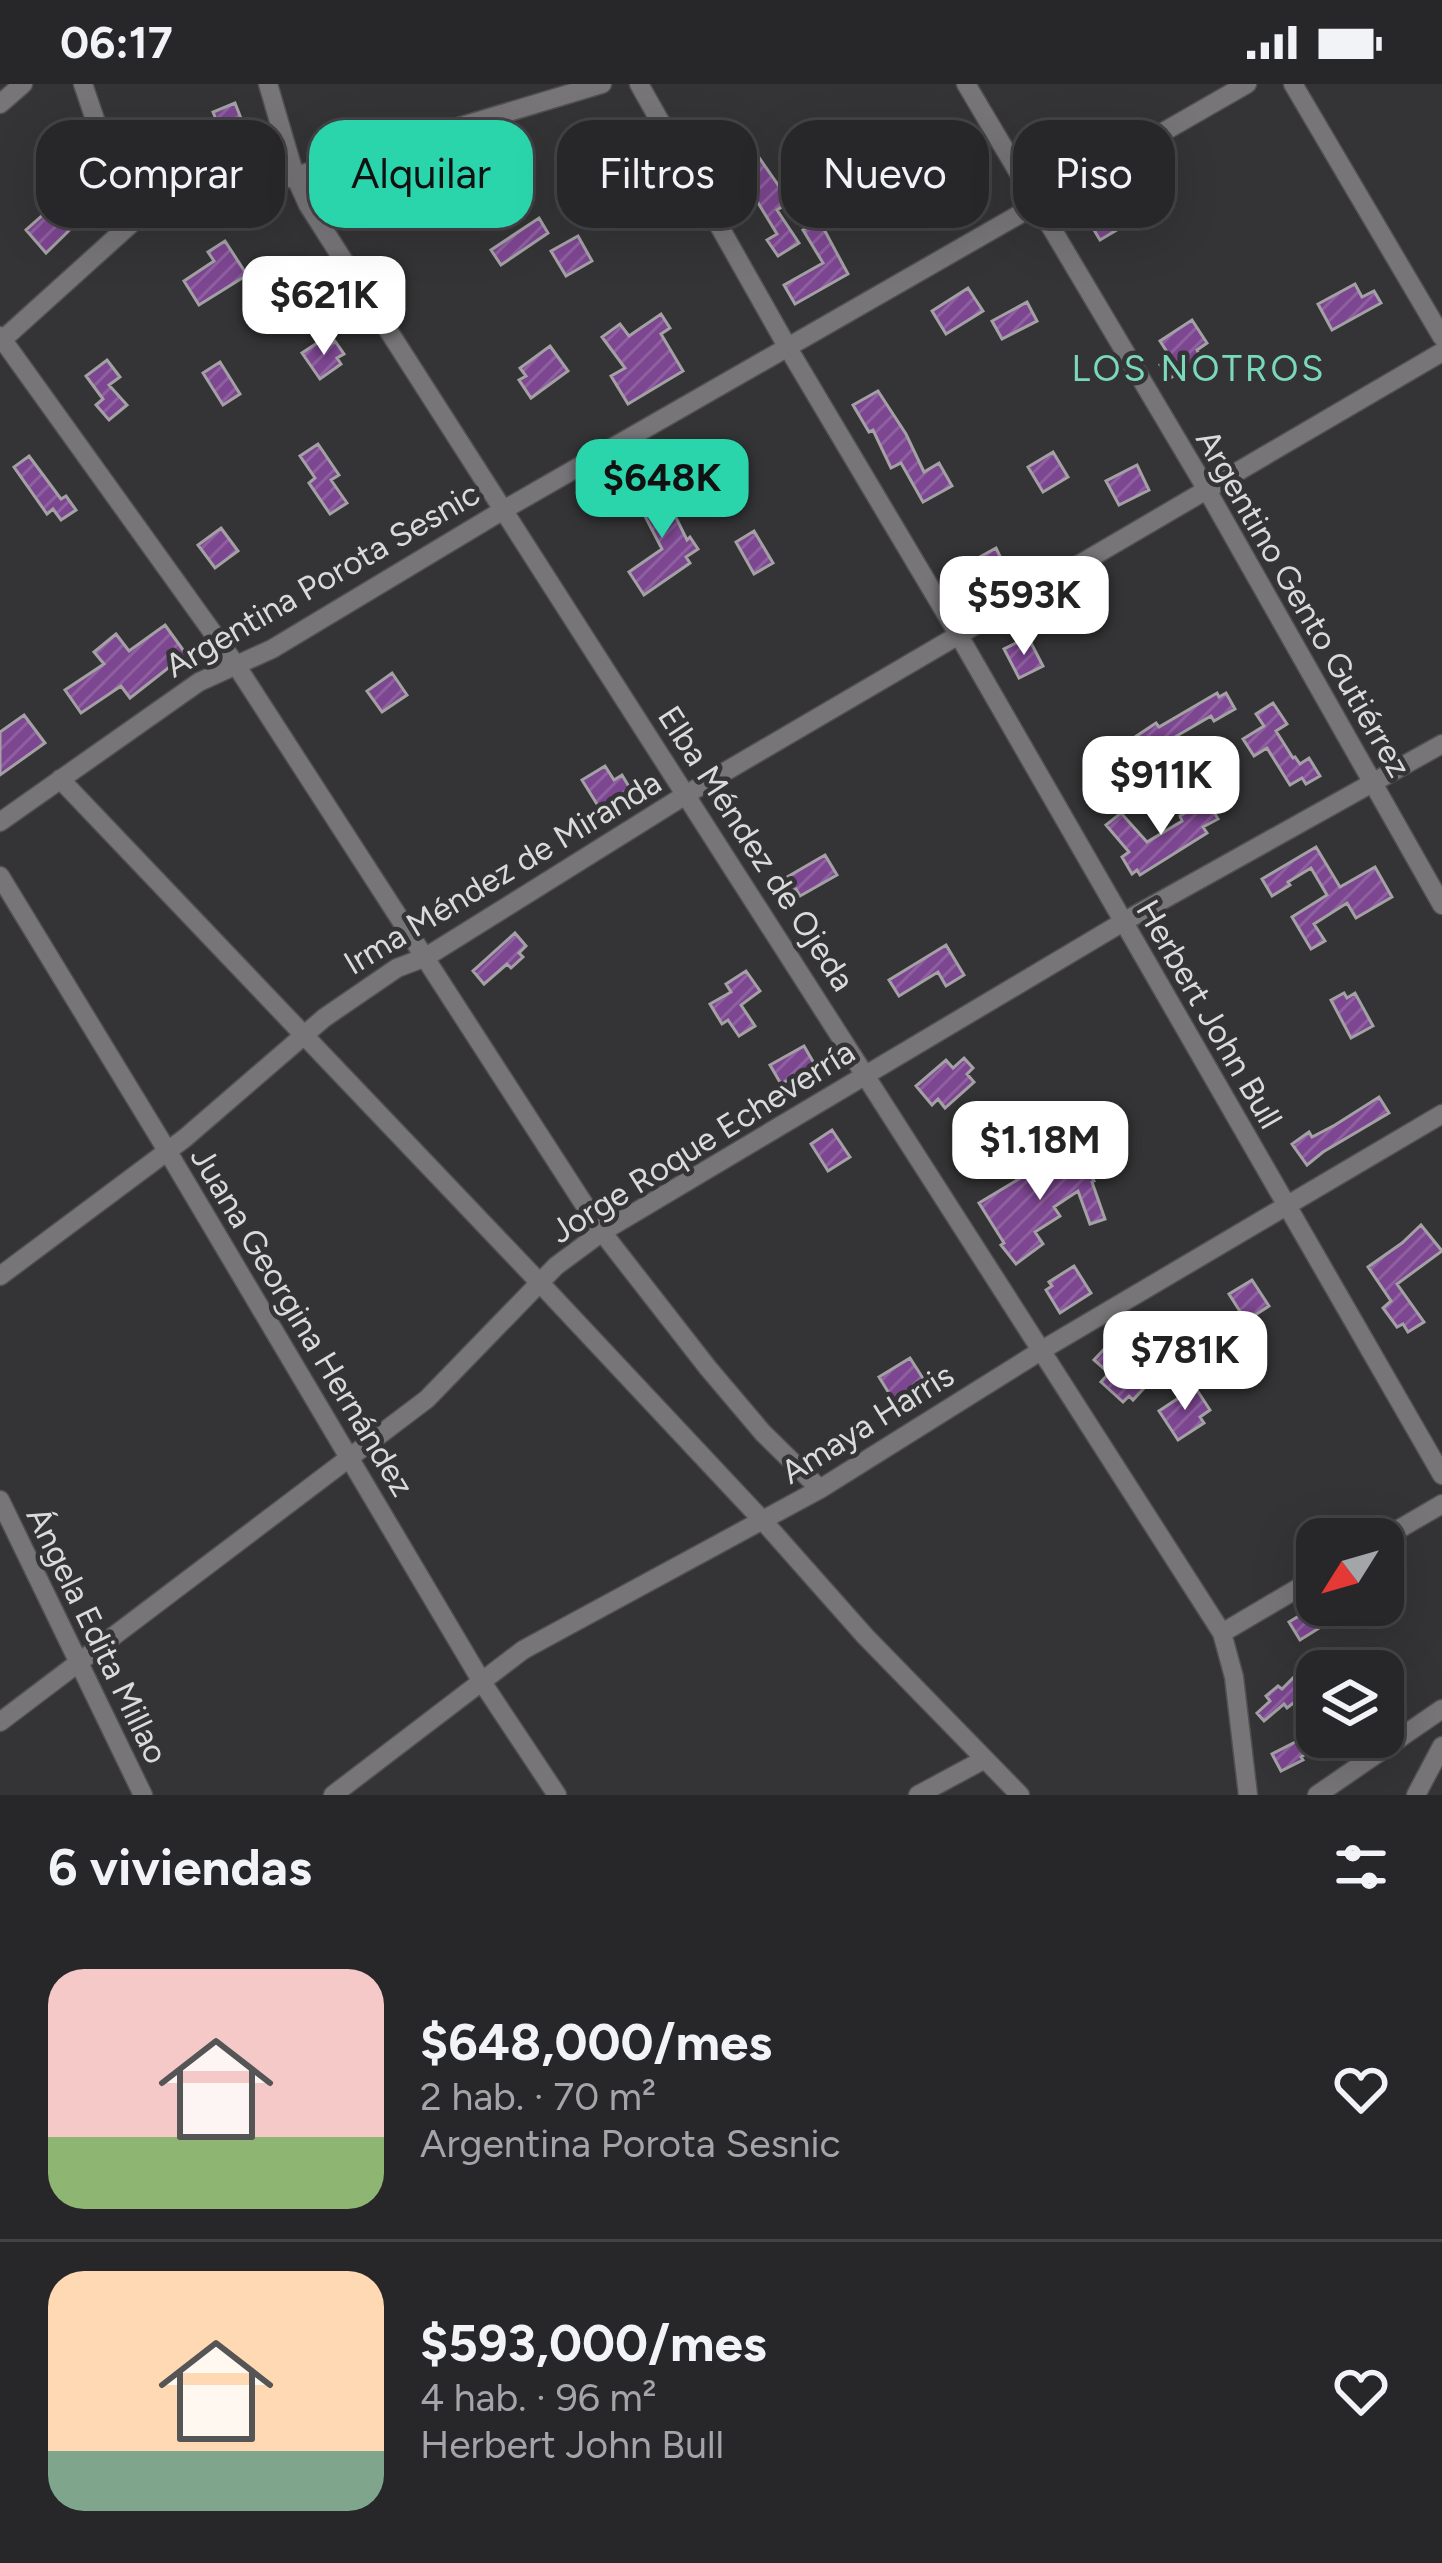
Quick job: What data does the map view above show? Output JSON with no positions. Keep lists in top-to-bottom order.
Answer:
{
  "streets": {
    "street": [
      "Argentina Porota Sesnic",
      "Argentino Gento Gutiérrez",
      "Elba Méndez de Ojeda",
      "Irma Méndez de Miranda",
      "Herbert John Bull",
      "Jorge Roque Echeverría",
      "Juana Georgina Hernández",
      "Amaya Harris",
      "Ángela Edita Millao"
    ]
  },
  "crossings": [
    ["Argentina Porota Sesnic", "Elba Méndez de Ojeda"],
    ["Argentina Porota Sesnic", "Herbert John Bull"],
    ["Argentino Gento Gutiérrez", "Irma Méndez de Miranda"],
    ["Argentino Gento Gutiérrez", "Jorge Roque Echeverría"],
    ["Elba Méndez de Ojeda", "Irma Méndez de Miranda"],
    ["Elba Méndez de Ojeda", "Jorge Roque Echeverría"],
    ["Elba Méndez de Ojeda", "Amaya Harris"],
    ["Irma Méndez de Miranda", "Herbert John Bull"],
    ["Irma Méndez de Miranda", "Juana Georgina Hernández"],
    ["Herbert John Bull", "Jorge Roque Echeverría"],
    ["Herbert John Bull", "Amaya Harris"],
    ["Jorge Roque Echeverría", "Juana Georgina Hernández"],
    ["Jorge Roque Echeverría", "Ángela Edita Millao"],
    ["Juana Georgina Hernández", "Amaya Harris"]
  ],
  "districts": ["LOS NOTROS"],
  "north": "bottom left",
  "page": {
    "status": "06:17",
    "chip": [
      "Comprar",
      "Alquilar",
      "Filtros",
      "Nuevo",
      "Piso"
    ],
    "price": [
      "$621K",
      "$648K",
      "$593K",
      "$911K",
      "$1.18M",
      "$781K"
    ],
    "heading": "6 viviendas",
    "list": [
      {
        "name": "$648,000/mes",
        "note": "2 hab. · 70 m² · Argentina Porota Sesnic"
      },
      {
        "name": "$593,000/mes",
        "note": "4 hab. · 96 m² · Herbert John Bull"
      }
    ]
  }
}
